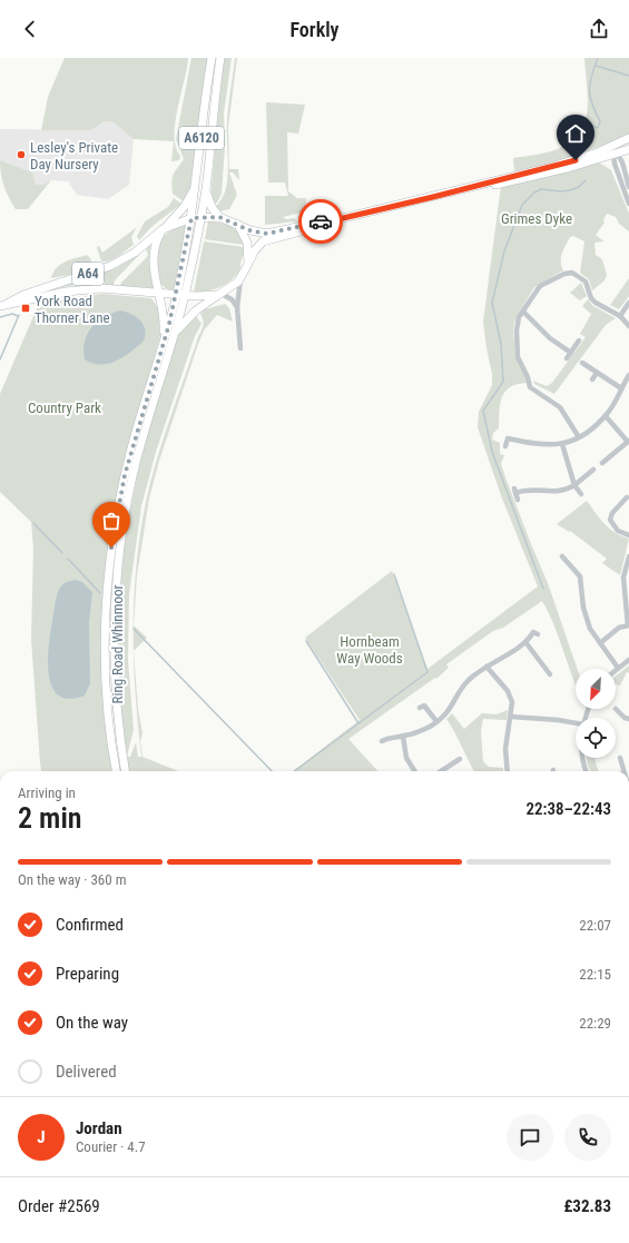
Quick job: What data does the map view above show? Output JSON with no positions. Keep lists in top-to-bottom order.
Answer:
{
  "streets": {
    "highway": ["A6120", "A64", "Ring Road Whinmoor"]
  },
  "crossings": [
    ["A6120", "A64"],
    ["A6120", "Ring Road Whinmoor"],
    ["A64", "Ring Road Whinmoor"]
  ],
  "parks": ["Grimes Dyke", "Country Park", "Hornbeam Way Woods"],
  "places": {
    "other": ["Lesley's Private Day Nursery"],
    "transit": ["York Road Thorner Lane"]
  },
  "north": "bottom left",
  "page": {
    "header": "Forkly",
    "heading": ["2 min", "Arriving in", "22:38–22:43"],
    "panel": [
      "Jordan",
      "Courier · 4.7",
      "Order #2569",
      "£32.83"
    ],
    "bar": "On the way · 360 m",
    "list": [
      ["Confirmed", "22:07"],
      ["Preparing", "22:15"],
      ["On the way", "22:29"],
      "Delivered"
    ],
    "round": "J"
  }
}
